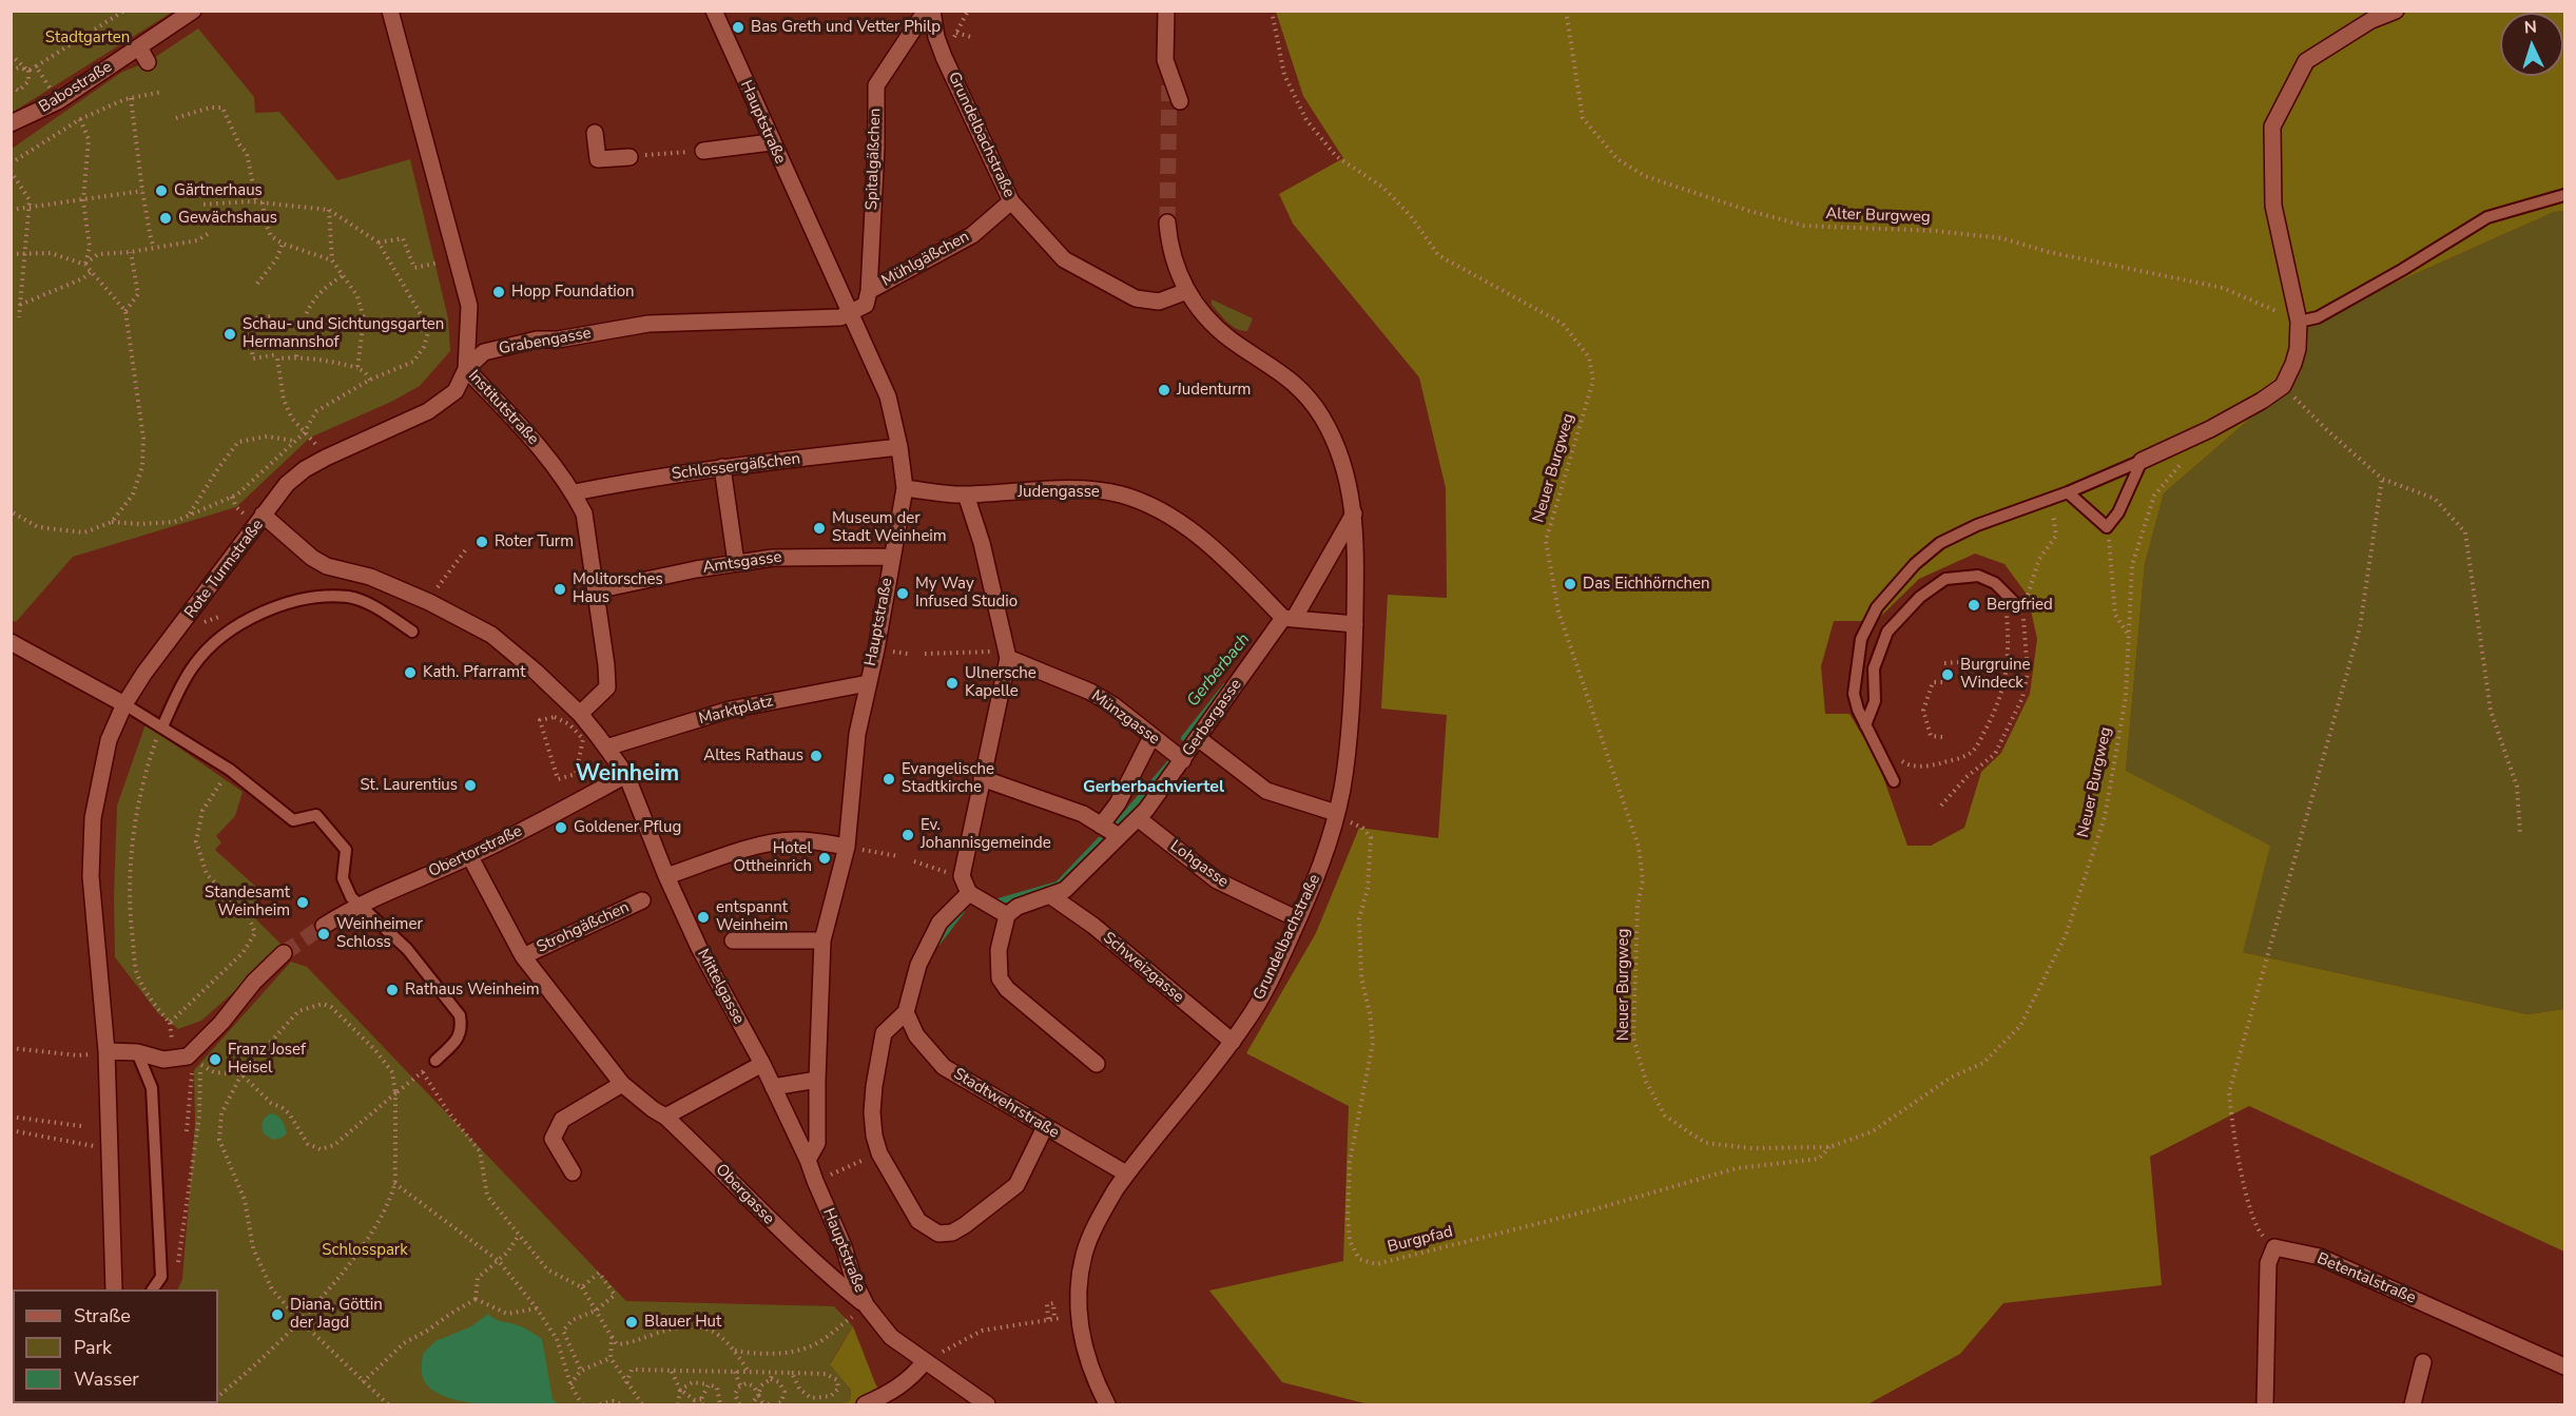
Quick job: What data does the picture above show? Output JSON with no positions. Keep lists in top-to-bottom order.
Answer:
{
  "streets": {
    "street": [
      "Babostraße",
      "Hauptstraße",
      "Grundelbachstraße",
      "Spitalgäßchen",
      "Mühlgäßchen",
      "Grabengasse",
      "Institutstraße",
      "Schlossergäßchen",
      "Judengasse",
      "Amtsgasse",
      "Rote Turmstraße",
      "Marktplatz",
      "Münzgasse",
      "Gerbergasse",
      "Obertorstraße",
      "Lohgasse",
      "Strohgäßchen",
      "Schweizgasse",
      "Mittelgasse",
      "Stadtwehrstraße",
      "Obergasse",
      "Betentalstraße"
    ],
    "path": ["Alter Burgweg", "Neuer Burgweg", "Burgpfad"]
  },
  "crossings": [
    ["Hauptstraße", "Grabengasse"],
    ["Hauptstraße", "Schlossergäßchen"],
    ["Hauptstraße", "Judengasse"],
    ["Hauptstraße", "Amtsgasse"],
    ["Hauptstraße", "Marktplatz"],
    ["Hauptstraße", "Mittelgasse"],
    ["Hauptstraße", "Obergasse"],
    ["Grundelbachstraße", "Mühlgäßchen"],
    ["Grundelbachstraße", "Gerbergasse"],
    ["Grundelbachstraße", "Lohgasse"],
    ["Grundelbachstraße", "Schweizgasse"],
    ["Grundelbachstraße", "Stadtwehrstraße"],
    ["Grundelbachstraße", "Burgpfad"],
    ["Spitalgäßchen", "Mühlgäßchen"],
    ["Grabengasse", "Institutstraße"],
    ["Grabengasse", "Rote Turmstraße"],
    ["Institutstraße", "Schlossergäßchen"],
    ["Institutstraße", "Amtsgasse"],
    ["Institutstraße", "Rote Turmstraße"],
    ["Neuer Burgweg", "Burgpfad"],
    ["Judengasse", "Gerbergasse"],
    ["Rote Turmstraße", "Marktplatz"],
    ["Rote Turmstraße", "Obertorstraße"],
    ["Rote Turmstraße", "Mittelgasse"],
    ["Münzgasse", "Gerbergasse"],
    ["Gerbergasse", "Lohgasse"],
    ["Gerbergasse", "Schweizgasse"],
    ["Obertorstraße", "Mittelgasse"],
    ["Obertorstraße", "Obergasse"],
    ["Strohgäßchen", "Obergasse"]
  ],
  "districts": ["Weinheim", "Gerberbachviertel"],
  "water": ["Gerberbach"],
  "parks": ["Stadtgarten", "Schlosspark"],
  "places": [
    "Bas Greth und Vetter Philp",
    "Gärtnerhaus",
    "Gewächshaus",
    "Hopp Foundation",
    "Schau- und Sichtungsgarten Hermannshof",
    "Judenturm",
    "Museum der Stadt Weinheim",
    "Roter Turm",
    "Das Eichhörnchen",
    "Molitorsches Haus",
    "My Way Infused Studio",
    "Bergfried",
    "Kath. Pfarramt",
    "Burgruine Windeck",
    "Ulnersche Kapelle",
    "Altes Rathaus",
    "Evangelische Stadtkirche",
    "St. Laurentius",
    "Goldener Pflug",
    "Ev. Johannisgemeinde",
    "Hotel Ottheinrich",
    "Standesamt Weinheim",
    "entspannt Weinheim",
    "Weinheimer Schloss",
    "Rathaus Weinheim",
    "Franz Josef Heisel",
    "Diana, Göttin der Jagd",
    "Blauer Hut"
  ],
  "legend": ["Straße", "Park", "Wasser"],
  "north": "top"
}
